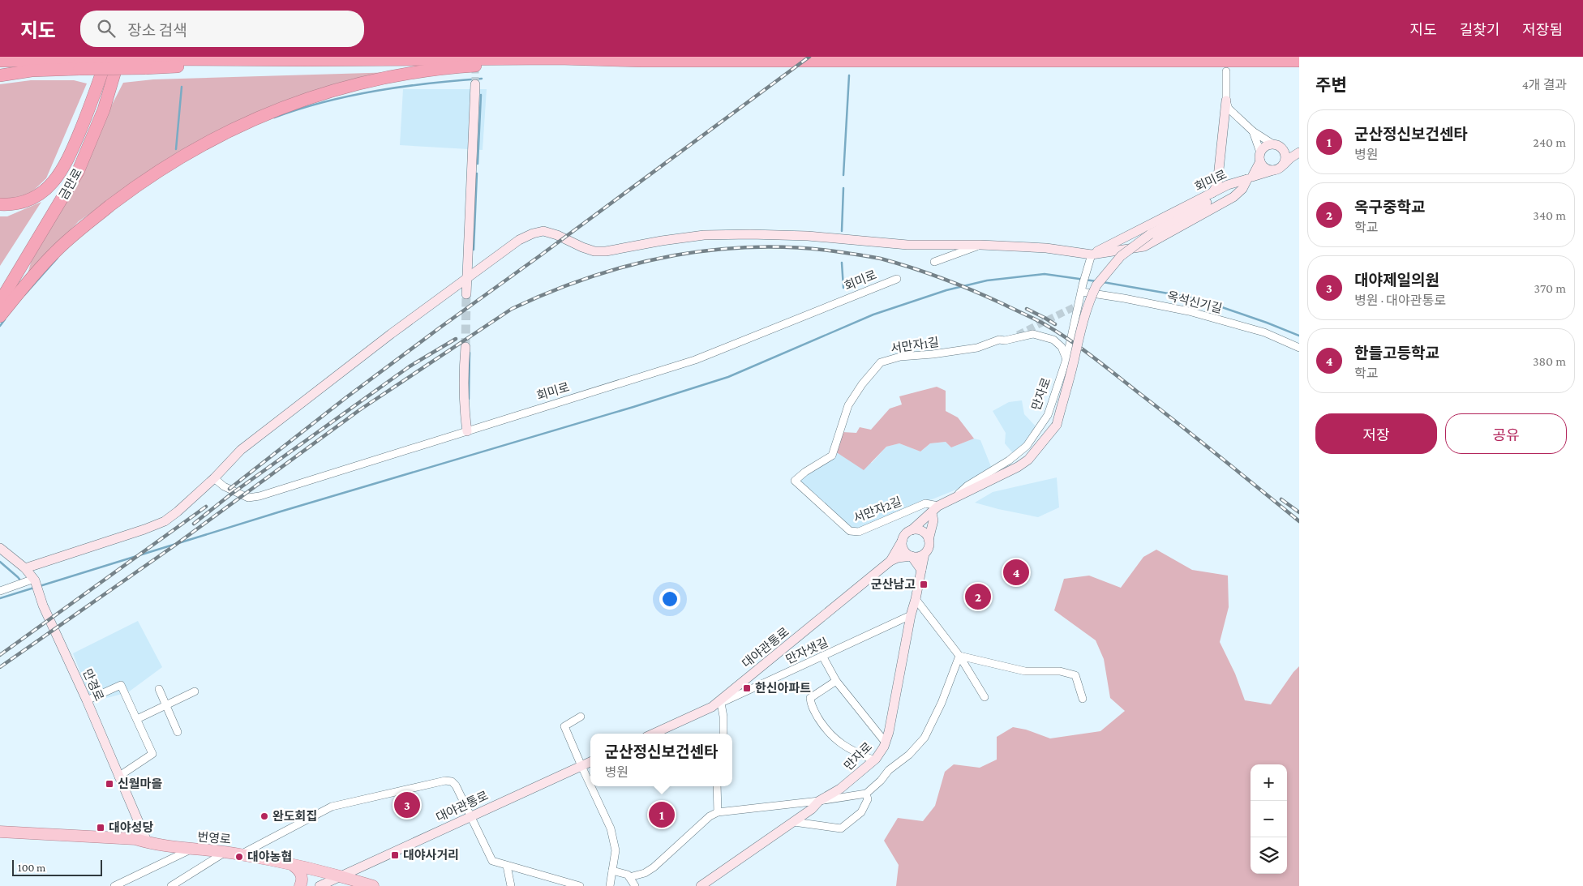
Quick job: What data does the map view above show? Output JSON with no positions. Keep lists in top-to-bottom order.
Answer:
{
  "streets": {
    "highway": ["금만로"],
    "main road": ["번영로"],
    "street": [
      "회미로",
      "옥석신기길",
      "서만자1길",
      "만자로",
      "서만자2길",
      "대야관통로",
      "만자샛길",
      "만경로"
    ]
  },
  "crossings": [
    ["회미로", "만자로"],
    ["옥석신기길", "만자로"],
    ["서만자1길", "만자로"],
    ["서만자1길", "서만자2길"],
    ["만자로", "서만자2길"],
    ["만자로", "만자샛길"],
    ["대야관통로", "만자샛길"],
    ["대야관통로", "번영로"],
    ["만경로", "번영로"]
  ],
  "places": {
    "transit": [
      "군산남고",
      "한신아파트",
      "신월마을",
      "대야성당",
      "대야사거리"
    ],
    "other": ["완도회집", "대야농협"]
  },
  "scale_bar": "100 m",
  "page": {
    "header": "지도",
    "search": "장소 검색",
    "nav": ["지도", "길찾기", "저장됨"],
    "heading": ["주변", "4개 결과"],
    "list": [
      {
        "mark": "1",
        "name": "군산정신보건센타",
        "note": "병원",
        "value": "240 m"
      },
      {
        "mark": "2",
        "name": "옥구중학교",
        "note": "학교",
        "value": "340 m"
      },
      {
        "mark": "3",
        "name": "대야제일의원",
        "note": "병원 · 대야관통로",
        "value": "370 m"
      },
      {
        "mark": "4",
        "name": "한들고등학교",
        "note": "학교",
        "value": "380 m"
      }
    ],
    "buttons": ["저장", "공유"],
    "pins": [
      "4",
      "2",
      "3",
      "1"
    ],
    "popup": ["군산정신보건센타", "병원"],
    "map_buttons": ["+", "−"],
    "scale": "100 m"
  }
}
